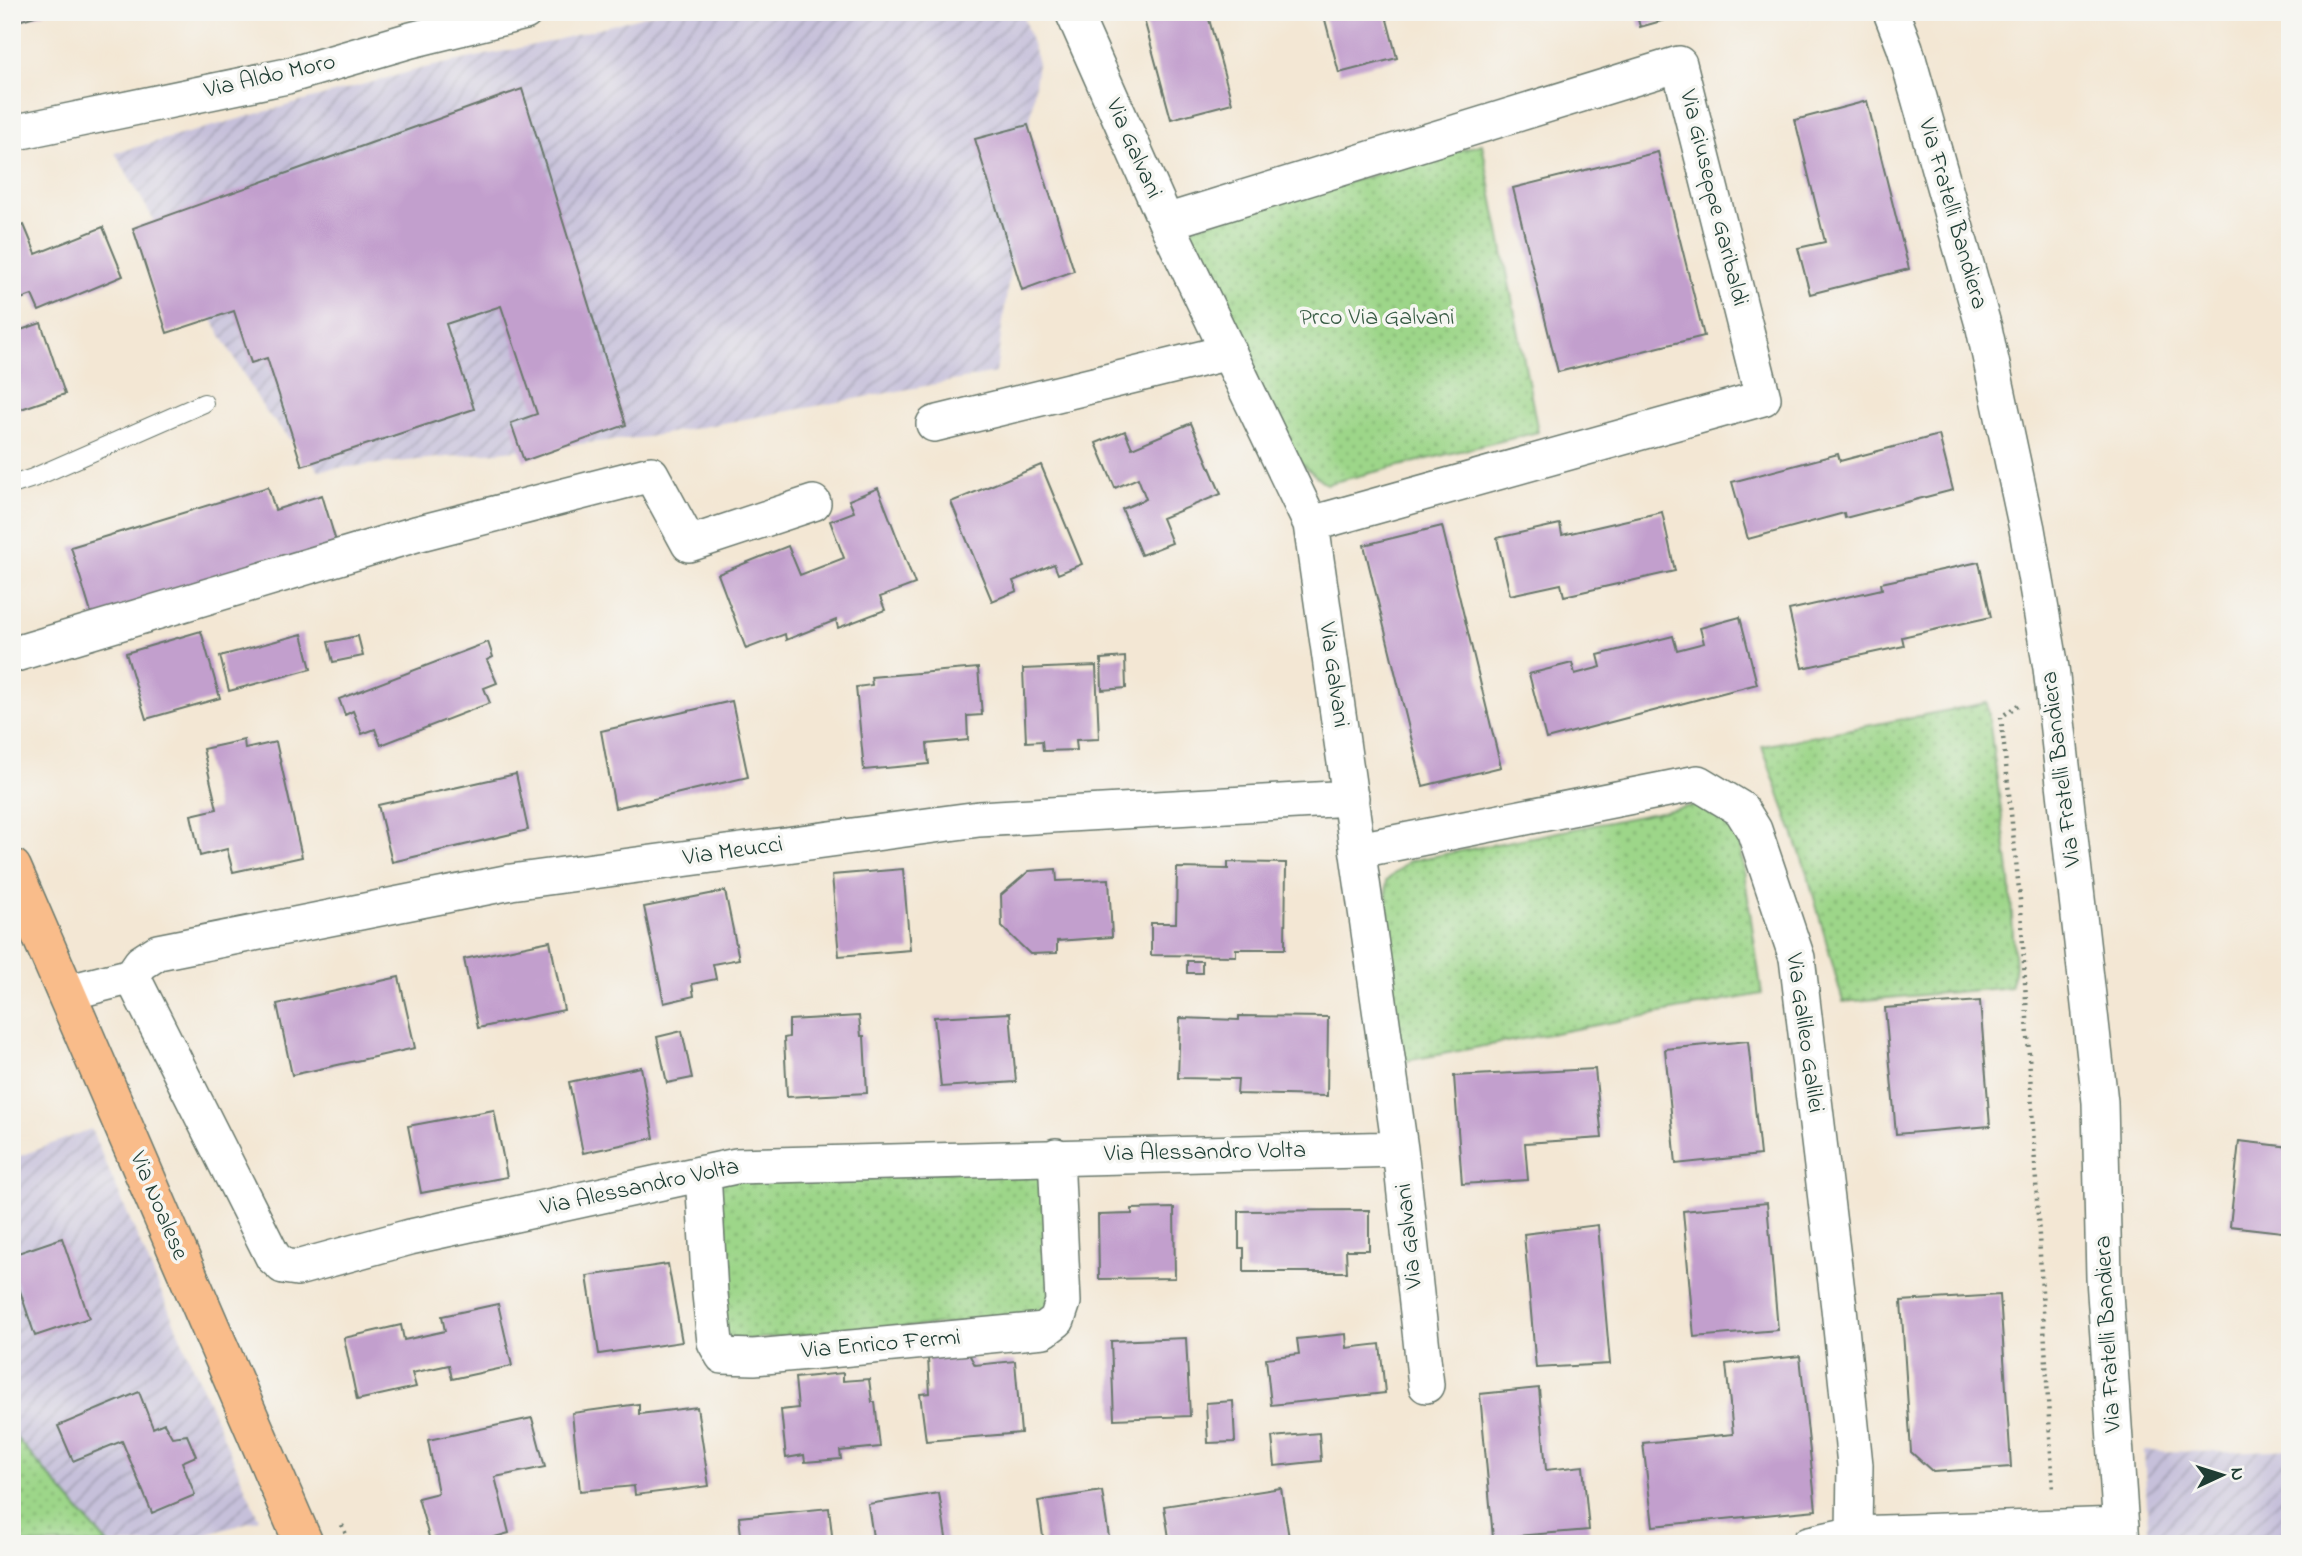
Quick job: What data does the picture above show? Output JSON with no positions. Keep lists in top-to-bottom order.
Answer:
{
  "streets": {
    "main road": ["Via Noalese"],
    "street": [
      "Via Aldo Moro",
      "Via Galvani",
      "Via Giuseppe Garibaldi",
      "Via Fratelli Bandiera",
      "Via Meucci",
      "Via Galileo Galilei",
      "Via Alessandro Volta",
      "Via Enrico Fermi"
    ]
  },
  "crossings": [
    ["Via Galvani", "Via Giuseppe Garibaldi"],
    ["Via Galvani", "Via Meucci"],
    ["Via Galvani", "Via Galileo Galilei"],
    ["Via Galvani", "Via Alessandro Volta"],
    ["Via Meucci", "Via Alessandro Volta"],
    ["Via Alessandro Volta", "Via Enrico Fermi"]
  ],
  "parks": ["Prco Via Galvani"],
  "north": "right"
}
